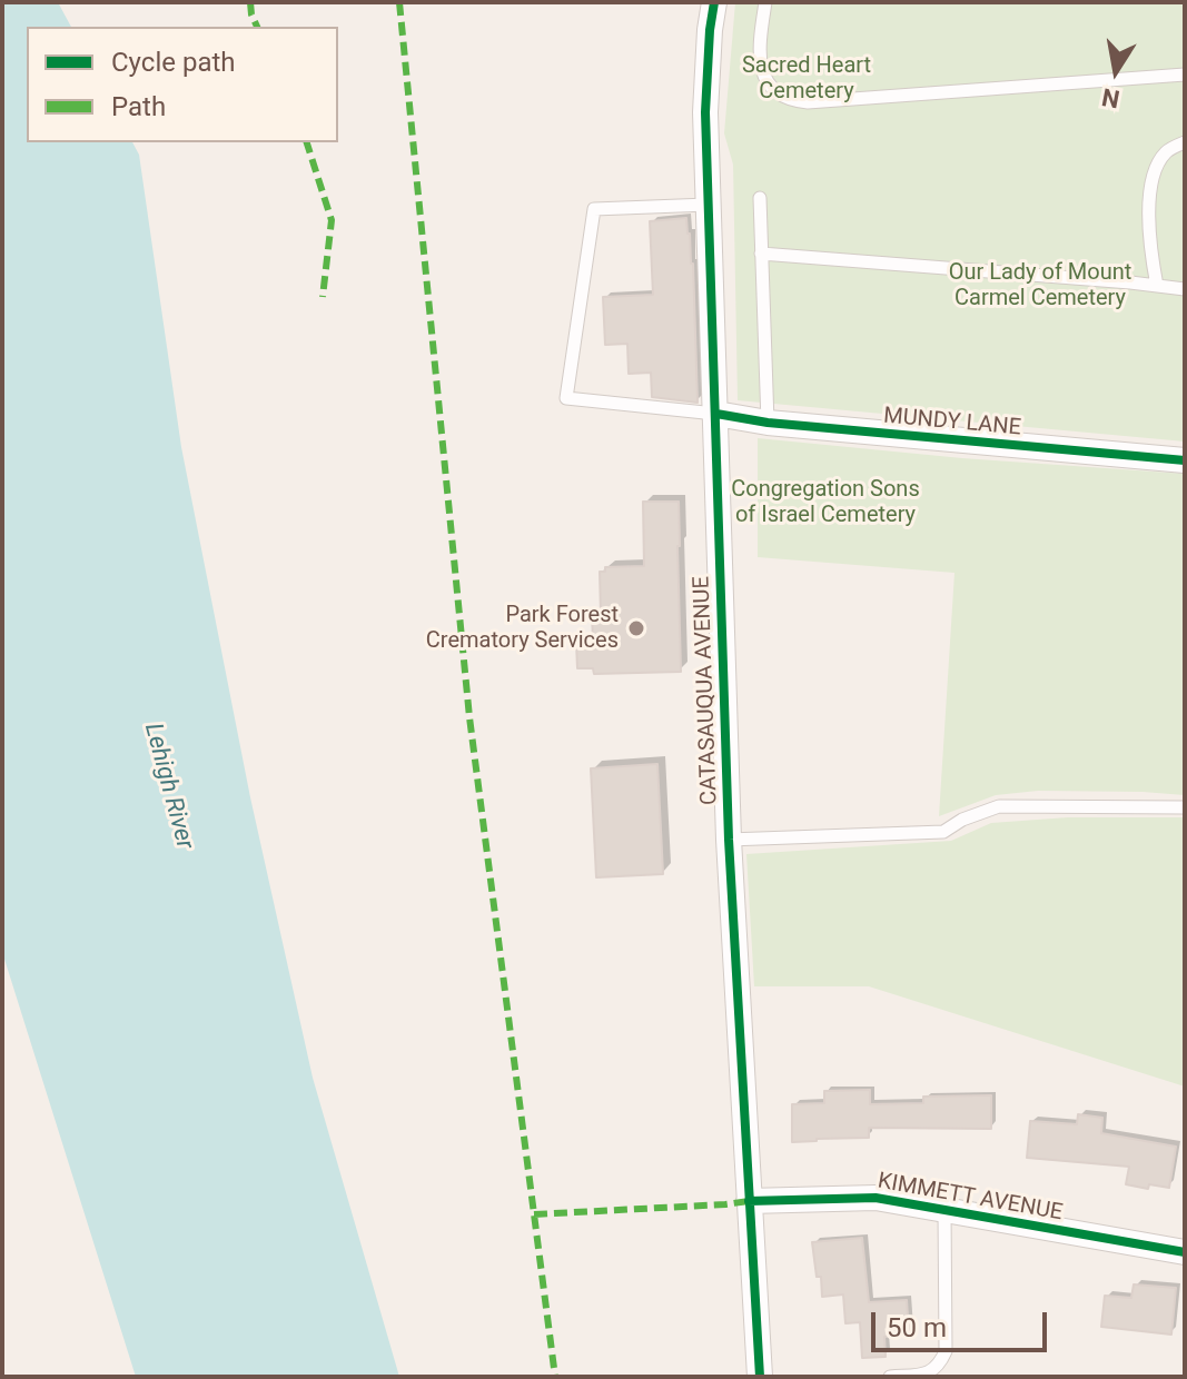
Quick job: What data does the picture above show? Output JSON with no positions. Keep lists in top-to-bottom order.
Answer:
{
  "streets": {
    "street": ["MUNDY LANE", "CATASAUQUA AVENUE", "KIMMETT AVENUE"]
  },
  "crossings": [
    ["MUNDY LANE", "CATASAUQUA AVENUE"],
    ["CATASAUQUA AVENUE", "KIMMETT AVENUE"]
  ],
  "water": ["Lehigh River"],
  "parks": ["Sacred Heart Cemetery", "Our Lady of Mount Carmel Cemetery", "Congregation Sons of Israel Cemetery"],
  "places": ["Park Forest Crematory Services"],
  "legend": ["Cycle path", "Path"],
  "scale_bar": "50 m",
  "north": "bottom"
}
